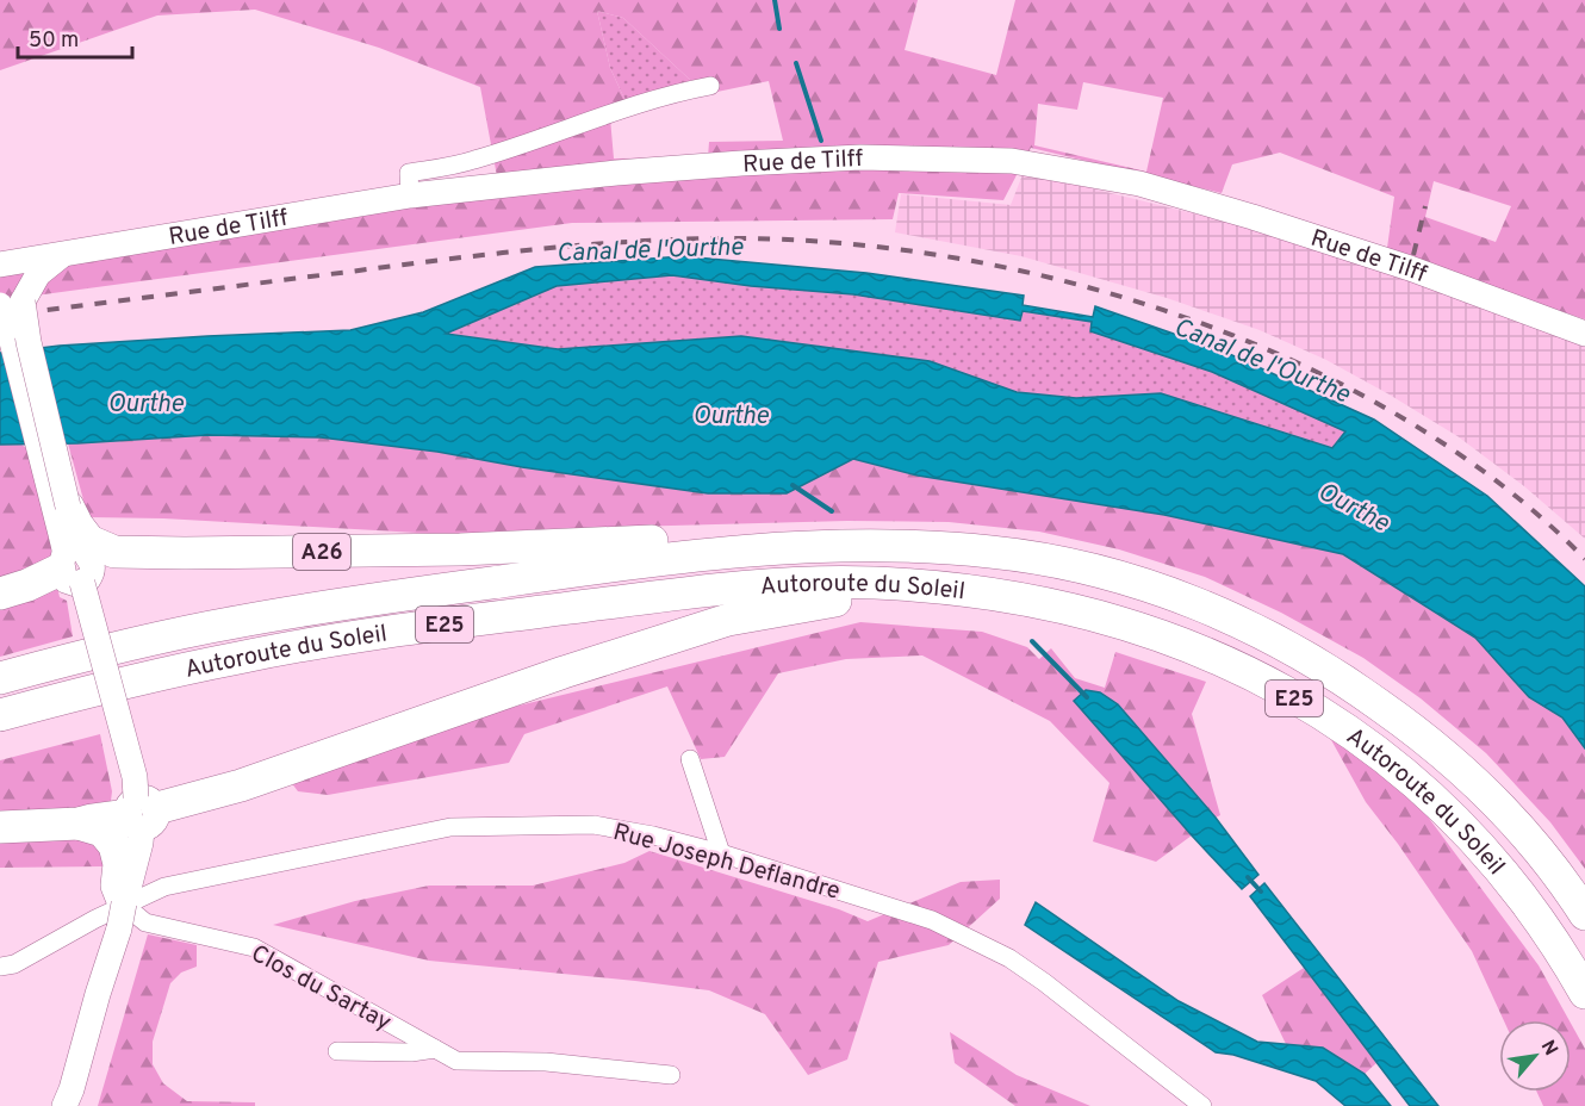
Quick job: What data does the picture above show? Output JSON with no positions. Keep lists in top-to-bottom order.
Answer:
{
  "streets": {
    "highway": ["A26", "Autoroute du Soleil", "E25"],
    "main road": ["Rue de Tilff"],
    "street": ["Rue Joseph Deflandre", "Clos du Sartay"]
  },
  "crossings": [
    ["A26", "Autoroute du Soleil"],
    ["Rue Joseph Deflandre", "Clos du Sartay"]
  ],
  "water": ["Canal de l'Ourthe", "Ourthe"],
  "scale_bar": "50 m",
  "north": "top right"
}
